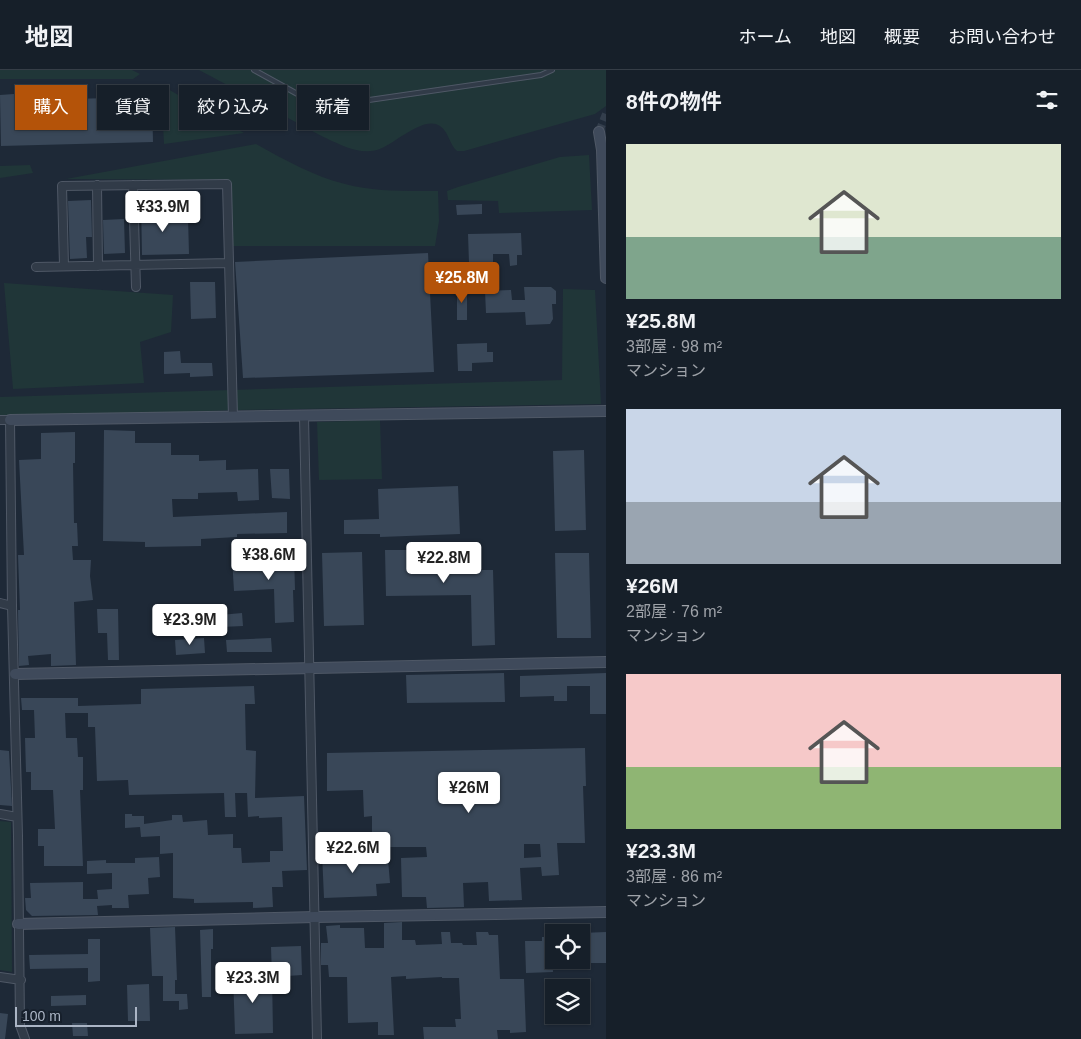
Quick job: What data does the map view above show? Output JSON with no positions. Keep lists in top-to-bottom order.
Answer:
{
  "scale_bar": "100 m",
  "page": {
    "header": "地図",
    "nav": [
      "ホーム",
      "地図",
      "概要",
      "お問い合わせ"
    ],
    "heading": "8件の物件",
    "chip": [
      "購入",
      "賃貸",
      "絞り込み",
      "新着"
    ],
    "list": [
      {
        "name": "¥25.8M",
        "note": "3部屋 · 98 m² · マンション"
      },
      {
        "name": "¥26M",
        "note": "2部屋 · 76 m² · マンション"
      },
      {
        "name": "¥23.3M",
        "note": "3部屋 · 86 m² · マンション"
      }
    ],
    "price": [
      "¥33.9M",
      "¥25.8M",
      "¥38.6M",
      "¥22.8M",
      "¥23.9M",
      "¥26M",
      "¥22.6M",
      "¥23.3M"
    ],
    "scale": "100 m"
  }
}
